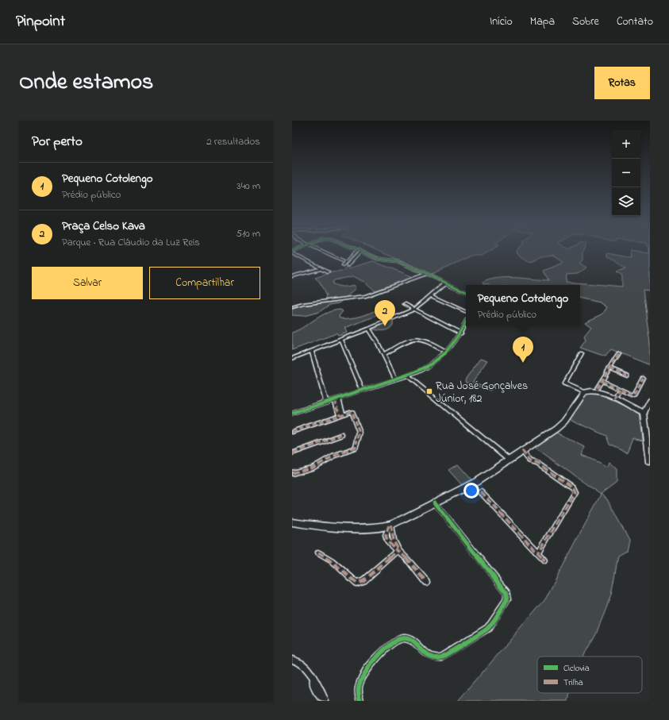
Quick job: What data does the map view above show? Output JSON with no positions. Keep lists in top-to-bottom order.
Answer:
{
  "places": {
    "transit": ["Rua José Gonçalves Júnior, 182"]
  },
  "legend": ["Ciclovia", "Trilha"],
  "page": {
    "header": "Pinpoint",
    "nav": [
      "Início",
      "Mapa",
      "Sobre",
      "Contato"
    ],
    "title": "Onde estamos",
    "buttons": [
      "Rotas",
      ["Salvar", "Compartilhar"]
    ],
    "heading": ["Por perto", "2 resultados"],
    "map_buttons": ["+", "−"],
    "list": [
      {
        "mark": "1",
        "name": "Pequeno Cotolengo",
        "note": "Prédio público",
        "value": "340 m"
      },
      {
        "mark": "2",
        "name": "Praça Celso Kava",
        "note": "Parque · Rua Cláudio da Luz Reis",
        "value": "510 m"
      }
    ],
    "popup": ["Pequeno Cotolengo", "Prédio público"],
    "pins": ["2", "1"]
  }
}
